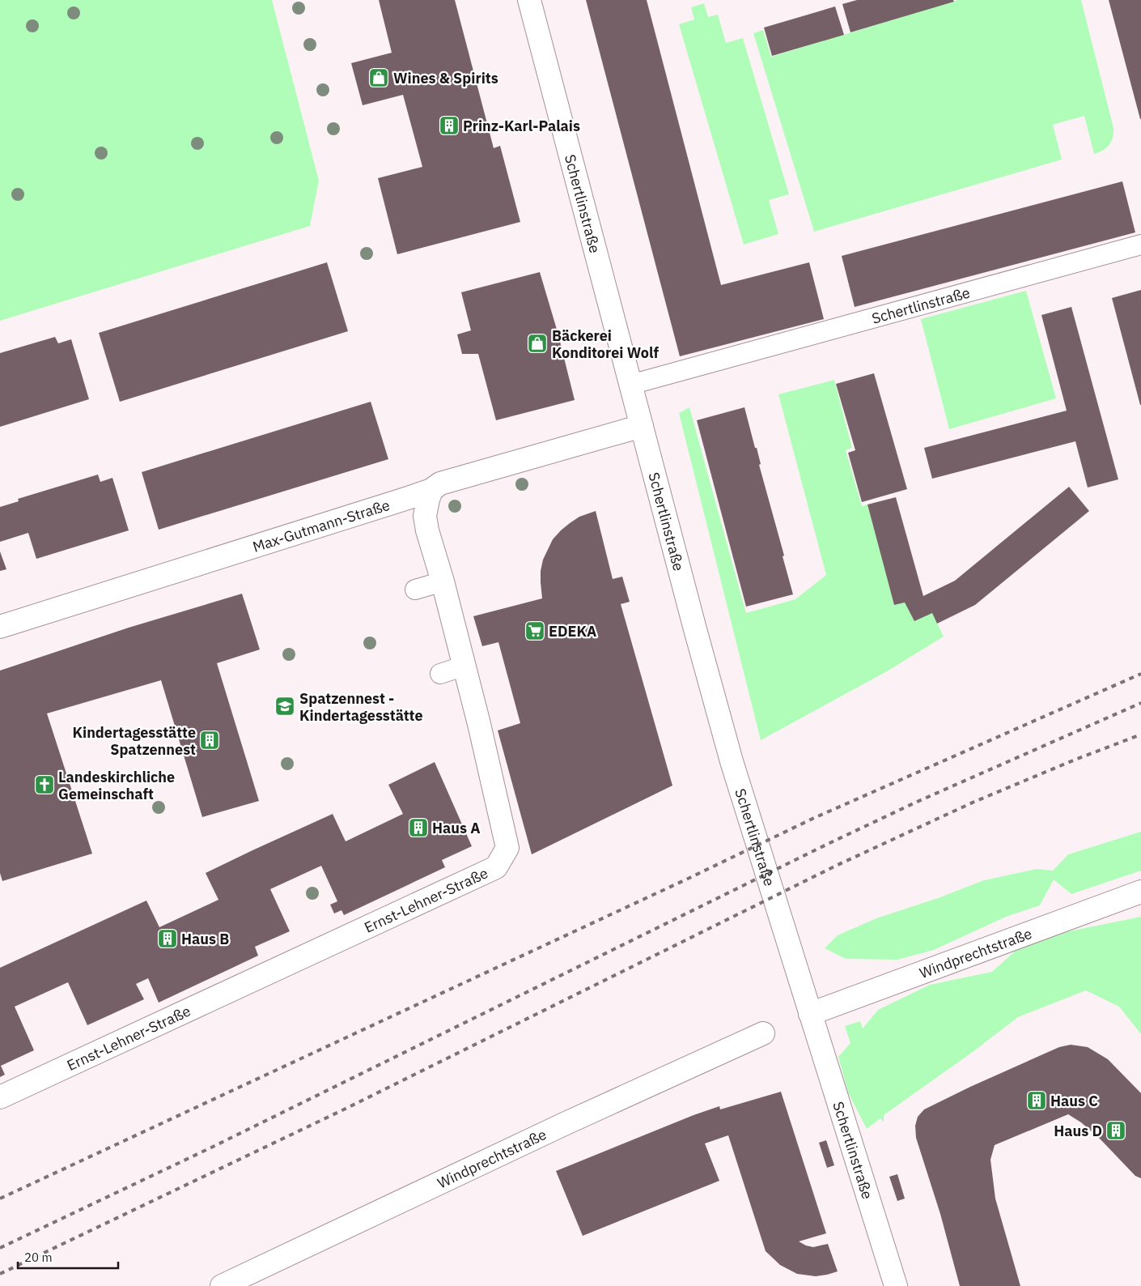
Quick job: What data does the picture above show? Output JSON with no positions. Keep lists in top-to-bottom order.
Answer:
{
  "streets": {
    "street": [
      "Schertlinstraße",
      "Max-Gutmann-Straße",
      "Ernst-Lehner-Straße",
      "Windprechtstraße"
    ]
  },
  "crossings": [
    ["Schertlinstraße", "Max-Gutmann-Straße"],
    ["Schertlinstraße", "Windprechtstraße"],
    ["Max-Gutmann-Straße", "Ernst-Lehner-Straße"]
  ],
  "places": {
    "shop": ["Wines & Spirits", "Bäckerei Konditorei Wolf"],
    "building": [
      "Prinz-Karl-Palais",
      "Kindertagesstätte Spatzennest",
      "Haus A",
      "Haus B",
      "Haus C",
      "Haus D"
    ],
    "supermarket": ["EDEKA"],
    "school or university": ["Spatzennest - Kindertagesstätte"],
    "church": ["Landeskirchliche Gemeinschaft"]
  },
  "scale_bar": "20 m"
}
